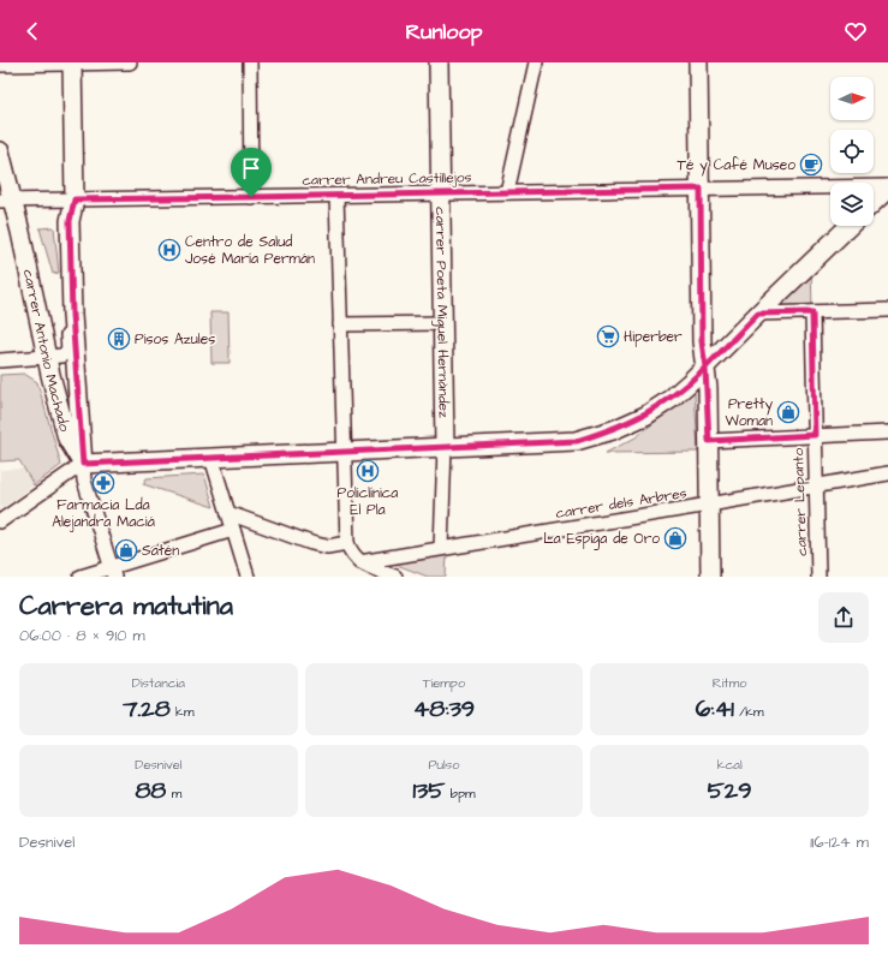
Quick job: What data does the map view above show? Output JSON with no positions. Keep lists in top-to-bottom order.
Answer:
{
  "streets": {
    "main road": ["carrer Poeta Miguel Hernàndez", "carrer Antonio Machado"],
    "street": ["carrer Andreu Castillejos", "carrer Lepanto", "carrer dels Arbres"]
  },
  "crossings": [
    ["carrer Andreu Castillejos", "carrer Poeta Miguel Hernàndez"],
    ["carrer Andreu Castillejos", "carrer Antonio Machado"],
    ["carrer Lepanto", "carrer dels Arbres"]
  ],
  "places": {
    "cafe": ["Té y Café Museo"],
    "hospital": ["Centro de Salud José María Permán", "Policlínica El Pla"],
    "supermarket": ["Hiperber"],
    "building": ["Pisos Azules"],
    "shop": ["Pretty Woman", "La Espiga de Oro", "Satén"],
    "pharmacy": ["Farmacia Lda Alejandra Maciá"]
  },
  "north": "right",
  "page": {
    "header": "Runloop",
    "heading": ["Carrera matutina", "06:00 · 8 × 910 m"],
    "stats": [
      ["Distancia", "7.28 km"],
      ["Tiempo", "48:39"],
      ["Ritmo", "6:41 /km"],
      ["Desnivel", "88 m"],
      ["Pulso", "135 bpm"],
      ["kcal", "529"]
    ],
    "chart": ["Desnivel", "116–124 m"]
  }
}
